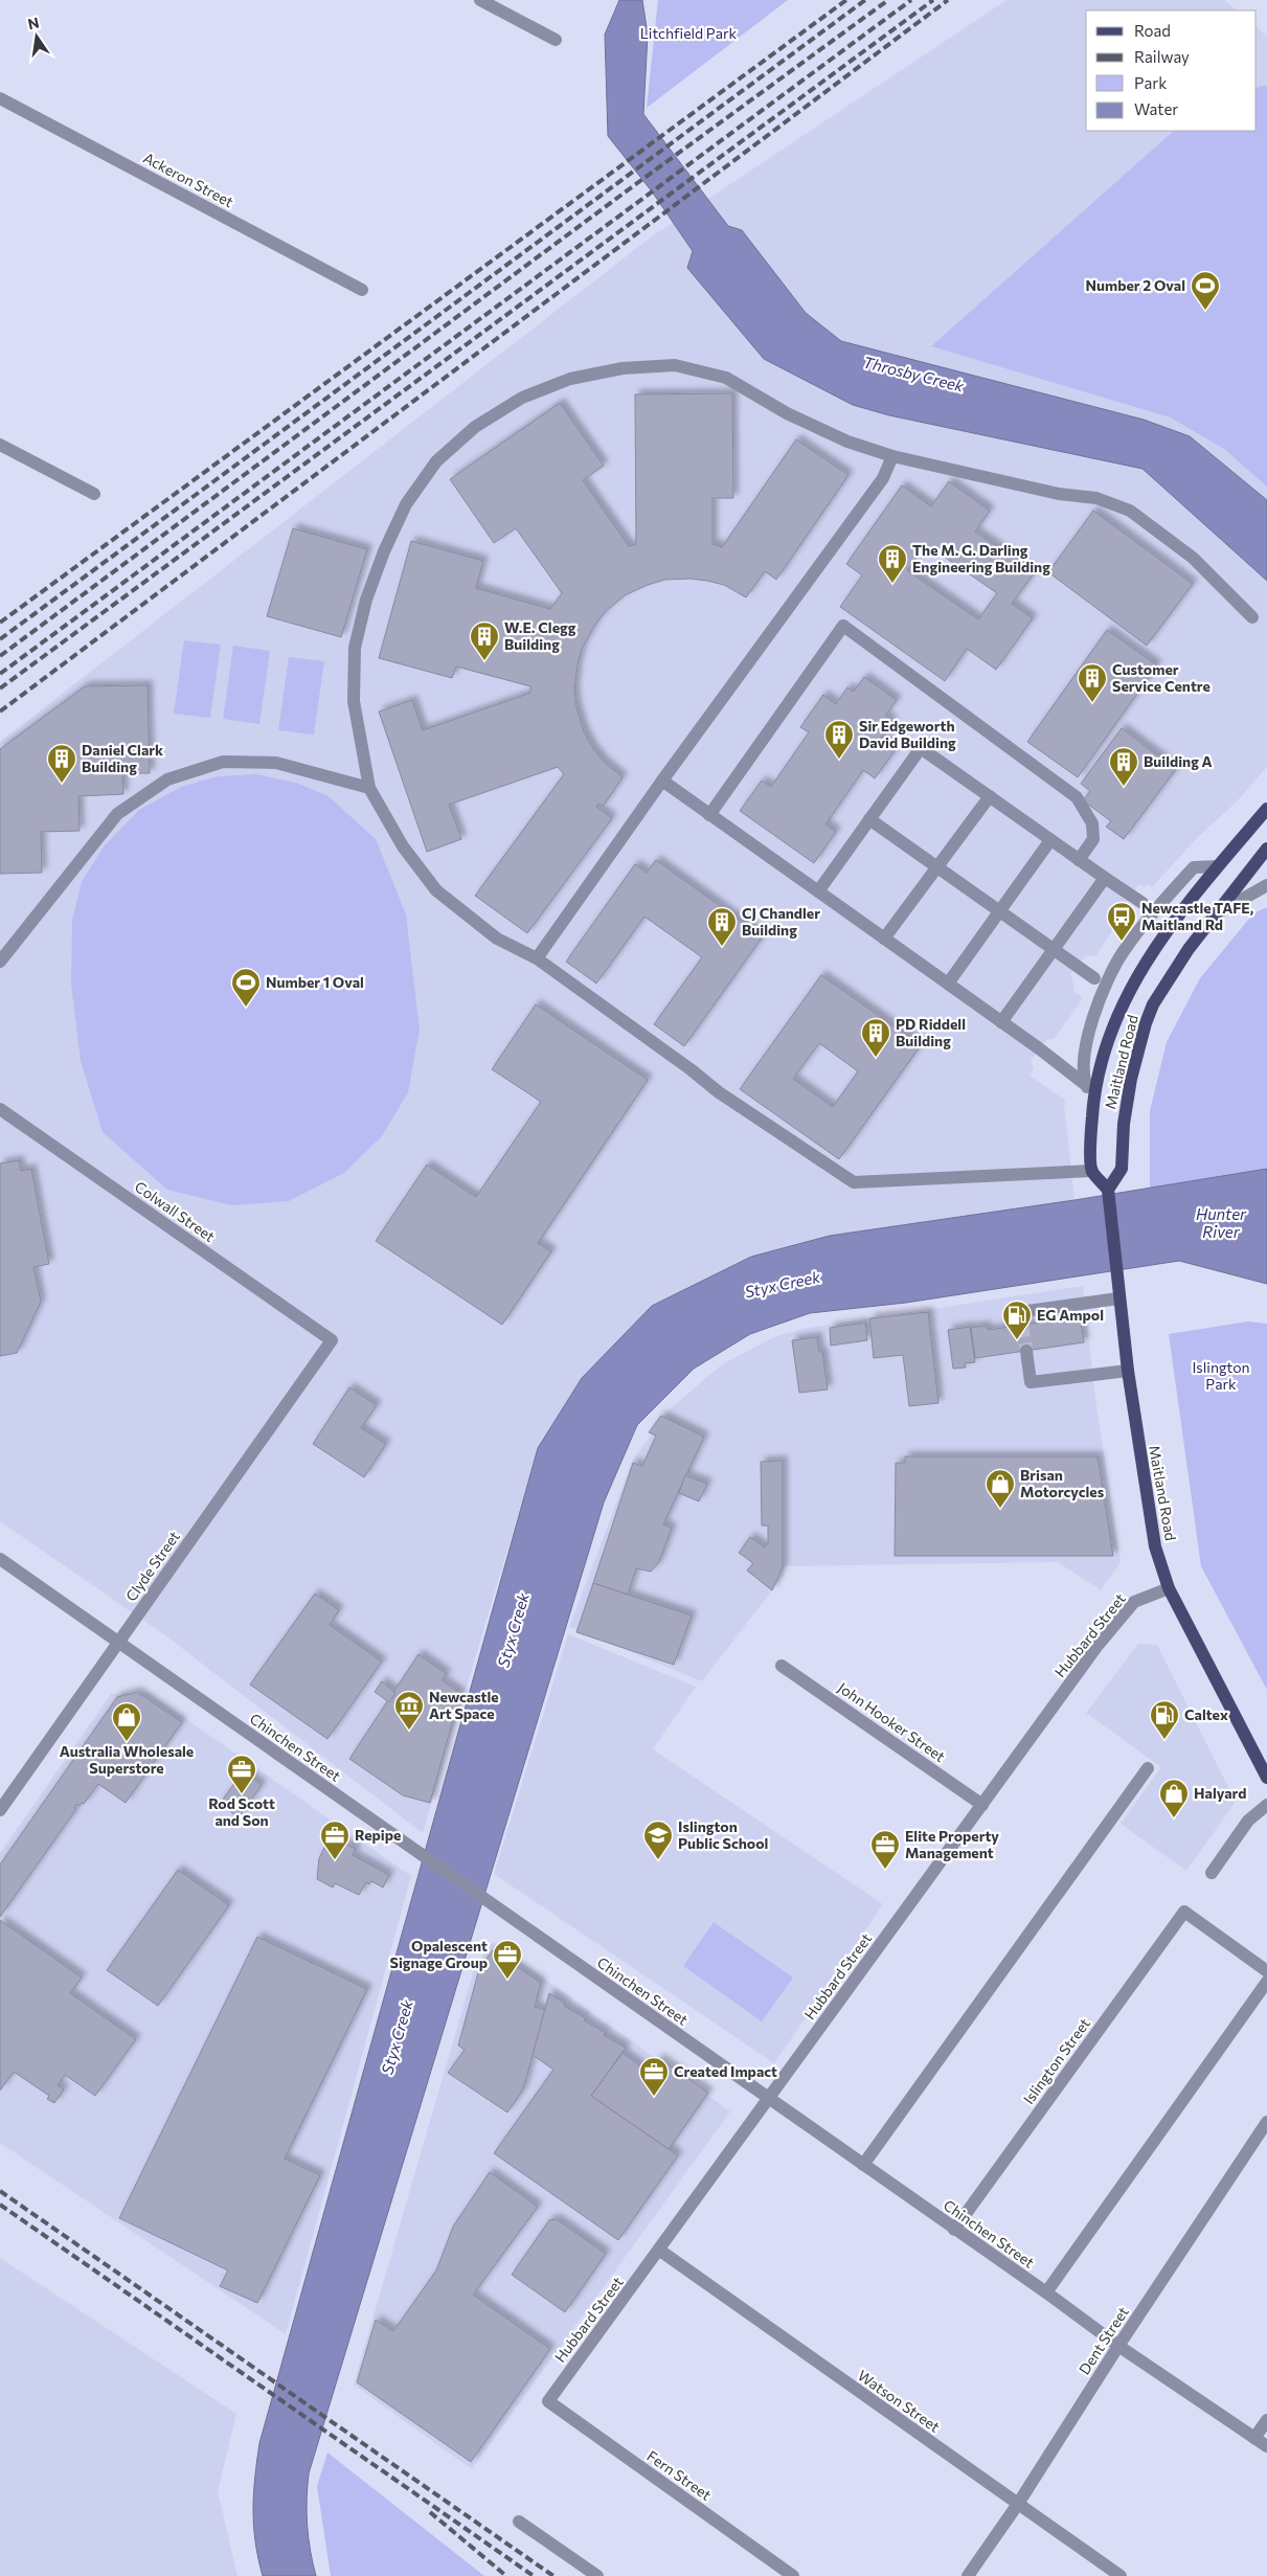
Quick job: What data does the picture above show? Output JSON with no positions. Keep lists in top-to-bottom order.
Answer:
{
  "streets": {
    "main road": ["Maitland Road"],
    "street": [
      "Ackeron Street",
      "Colwall Street",
      "Clyde Street",
      "Hubbard Street",
      "John Hooker Street",
      "Chinchen Street",
      "Islington Street",
      "Dent Street",
      "Watson Street",
      "Fern Street"
    ]
  },
  "crossings": [
    ["Maitland Road", "Hubbard Street"],
    ["Colwall Street", "Clyde Street"],
    ["Clyde Street", "Chinchen Street"],
    ["Hubbard Street", "John Hooker Street"],
    ["Hubbard Street", "Chinchen Street"],
    ["Hubbard Street", "Watson Street"],
    ["Hubbard Street", "Fern Street"],
    ["Chinchen Street", "Islington Street"],
    ["Chinchen Street", "Dent Street"],
    ["Dent Street", "Watson Street"]
  ],
  "water": ["Throsby Creek", "Hunter River", "Styx Creek"],
  "parks": ["Litchfield Park", "Islington Park"],
  "places": {
    "sports": ["Number 2 Oval", "Number 1 Oval"],
    "building": [
      "The M. G. Darling Engineering Building",
      "W.E. Clegg Building",
      "Customer Service Centre",
      "Sir Edgeworth David Building",
      "Daniel Clark Building",
      "Building A",
      "CJ Chandler Building",
      "PD Riddell Building"
    ],
    "bus stop": ["Newcastle TAFE, Maitland Rd"],
    "fuel station": ["EG Ampol", "Caltex"],
    "shop": ["Brisan Motorcycles", "Australia Wholesale Superstore", "Halyard"],
    "museum": ["Newcastle Art Space"],
    "office": [
      "Rod Scott and Son",
      "Repipe",
      "Elite Property Management",
      "Opalescent Signage Group",
      "Created Impact"
    ],
    "school or university": ["Islington Public School"]
  },
  "legend": [
    "Road",
    "Railway",
    "Park",
    "Water"
  ],
  "north": "top"
}
